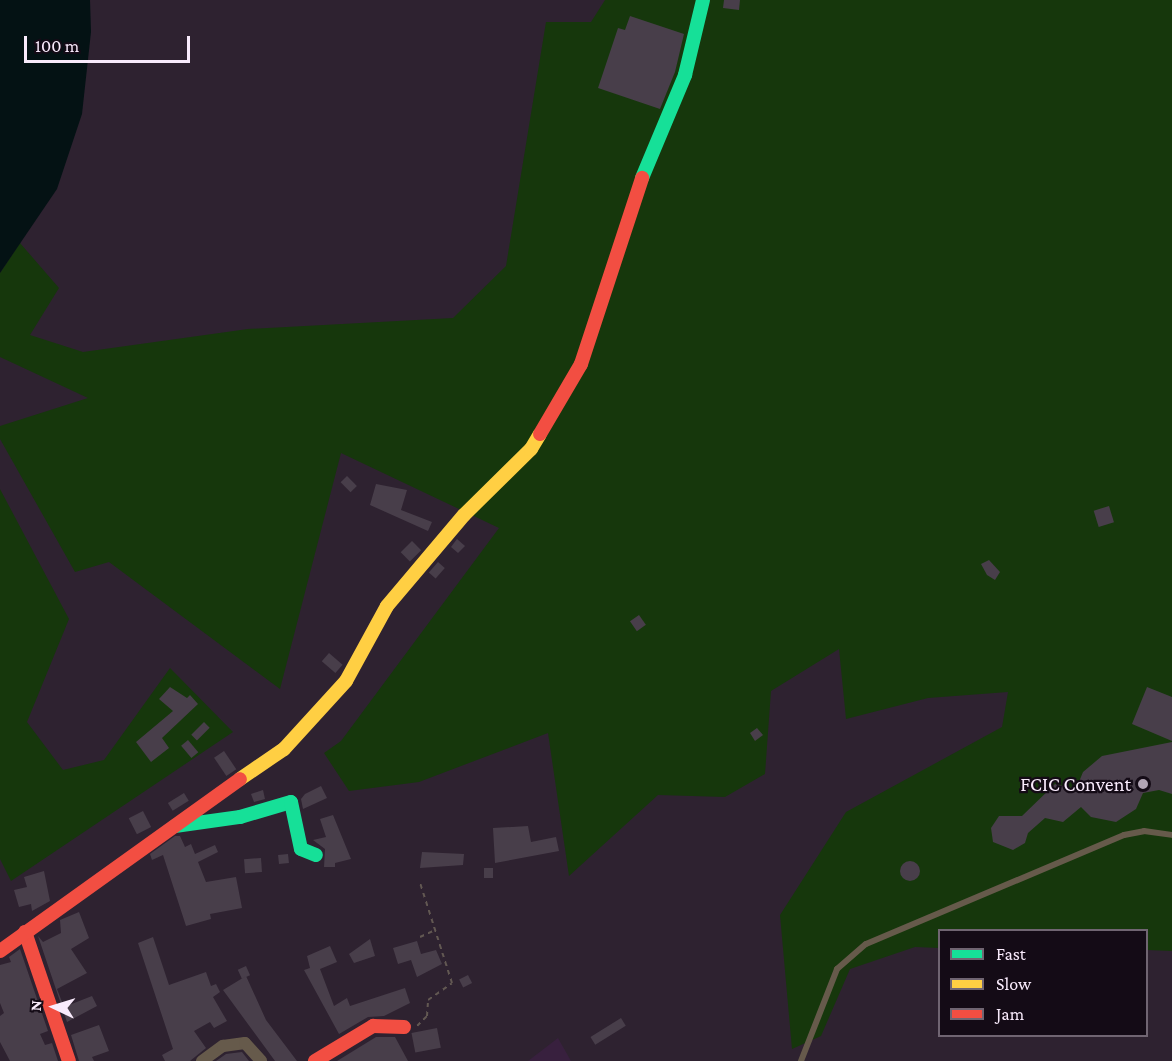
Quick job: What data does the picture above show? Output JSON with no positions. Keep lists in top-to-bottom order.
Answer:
{
  "places": ["FCIC Convent"],
  "legend": ["Fast", "Slow", "Jam"],
  "scale_bar": "100 m",
  "north": "left"
}
